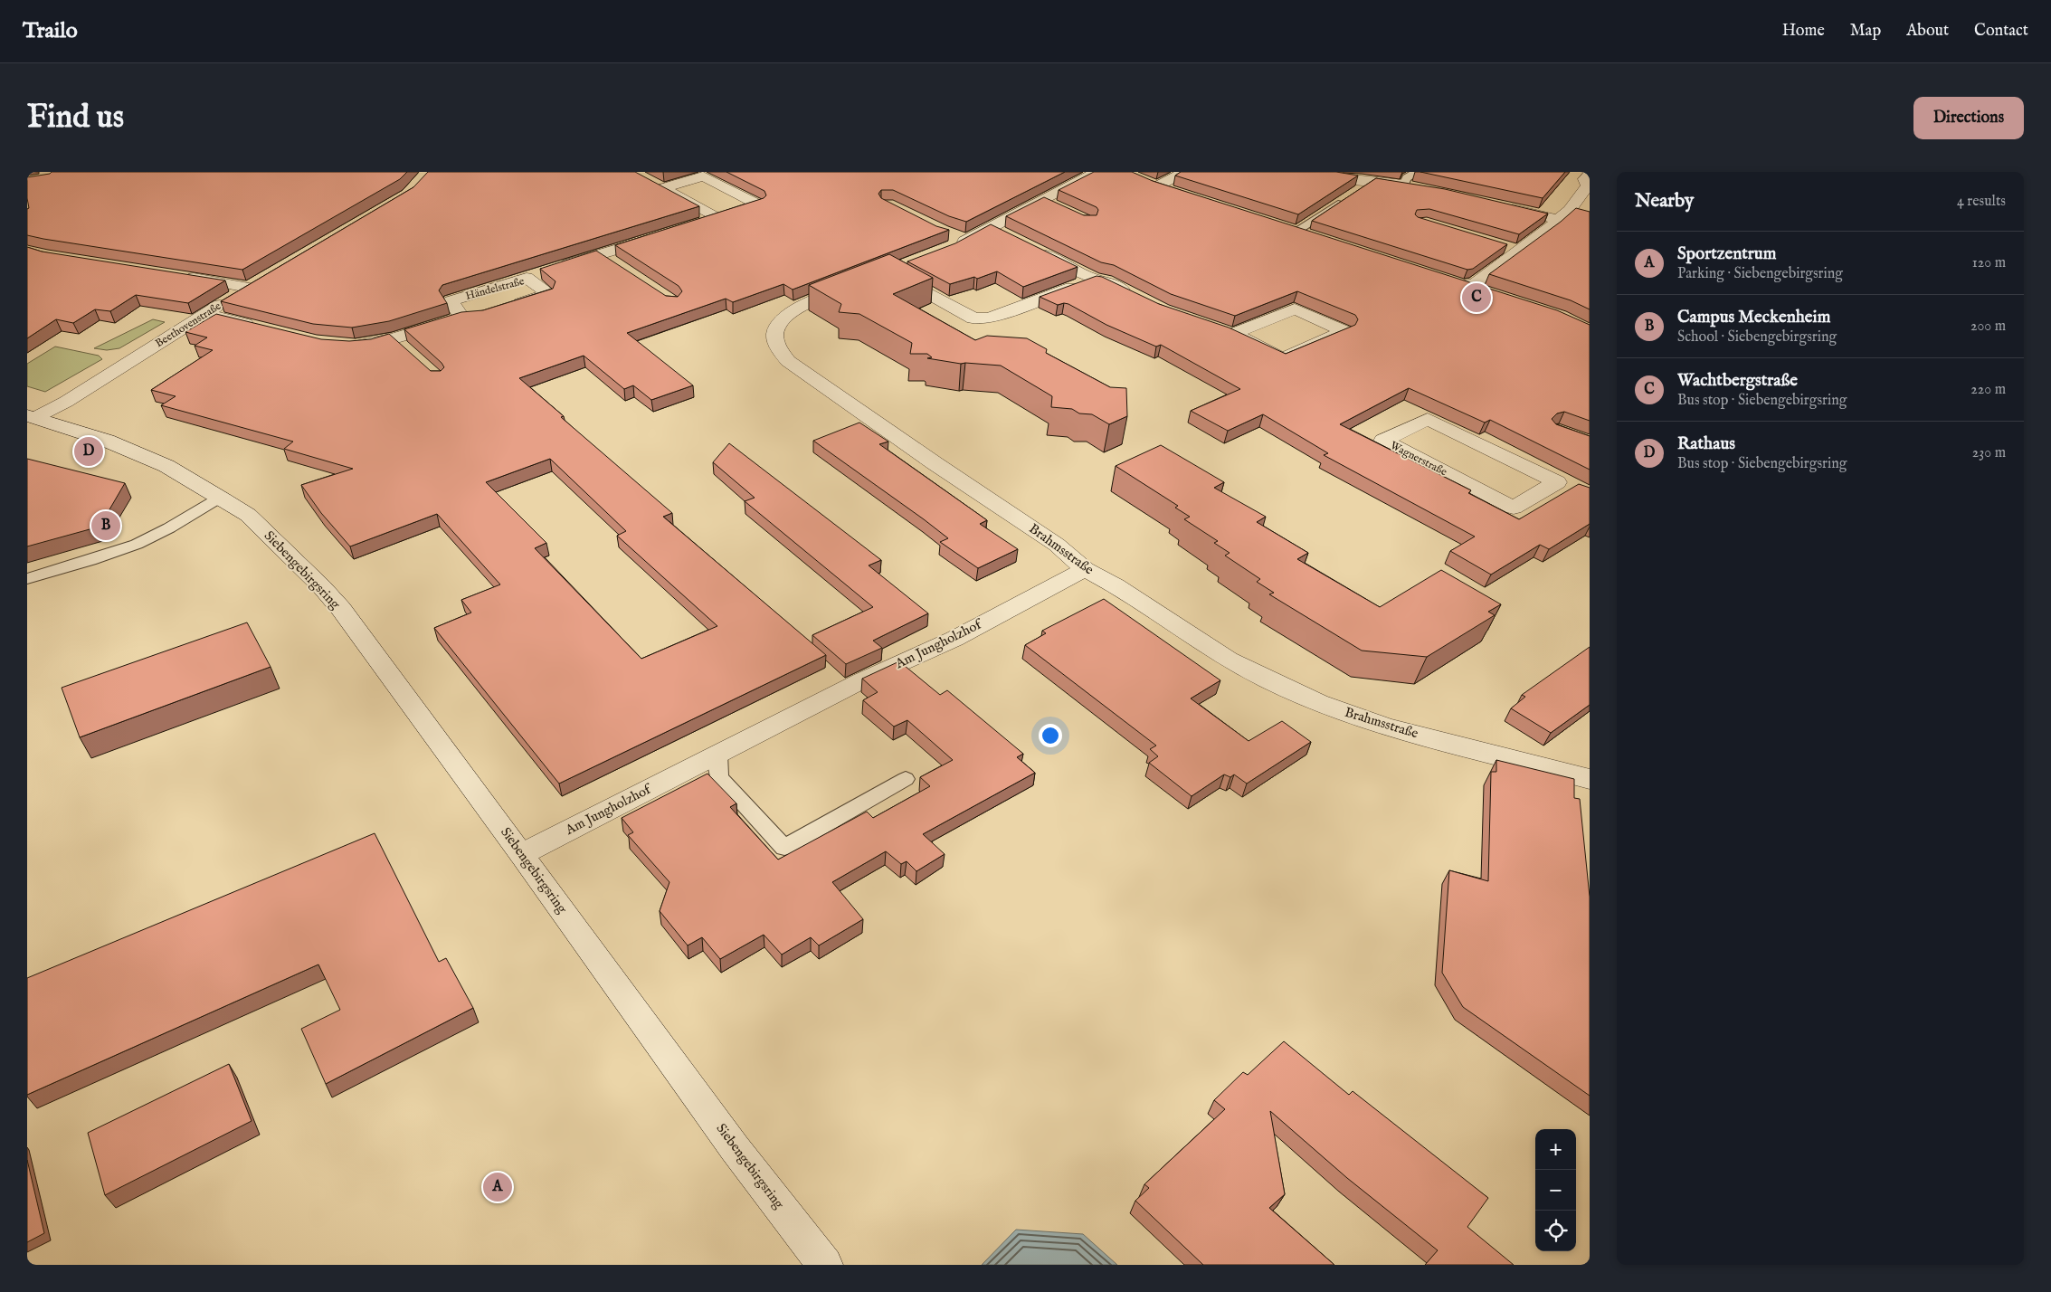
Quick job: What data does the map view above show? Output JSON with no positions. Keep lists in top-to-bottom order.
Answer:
{
  "streets": {
    "street": [
      "Händelstraße",
      "Beethovenstraße",
      "Wagnerstraße",
      "Brahmsstraße",
      "Siebengebirgsring",
      "Am Jungholzhof"
    ]
  },
  "crossings": [
    ["Beethovenstraße", "Siebengebirgsring"],
    ["Brahmsstraße", "Am Jungholzhof"],
    ["Siebengebirgsring", "Am Jungholzhof"]
  ],
  "page": {
    "header": "Trailo",
    "nav": [
      "Home",
      "Map",
      "About",
      "Contact"
    ],
    "buttons": "Directions",
    "title": "Find us",
    "heading": ["Nearby", "4 results"],
    "list": [
      {
        "mark": "A",
        "name": "Sportzentrum",
        "note": "Parking · Siebengebirgsring",
        "value": "120 m"
      },
      {
        "mark": "B",
        "name": "Campus Meckenheim",
        "note": "School · Siebengebirgsring",
        "value": "200 m"
      },
      {
        "mark": "C",
        "name": "Wachtbergstraße",
        "note": "Bus stop · Siebengebirgsring",
        "value": "220 m"
      },
      {
        "mark": "D",
        "name": "Rathaus",
        "note": "Bus stop · Siebengebirgsring",
        "value": "230 m"
      }
    ],
    "pins": [
      "C",
      "D",
      "B",
      "A"
    ],
    "map_buttons": ["+", "−"]
  }
}
